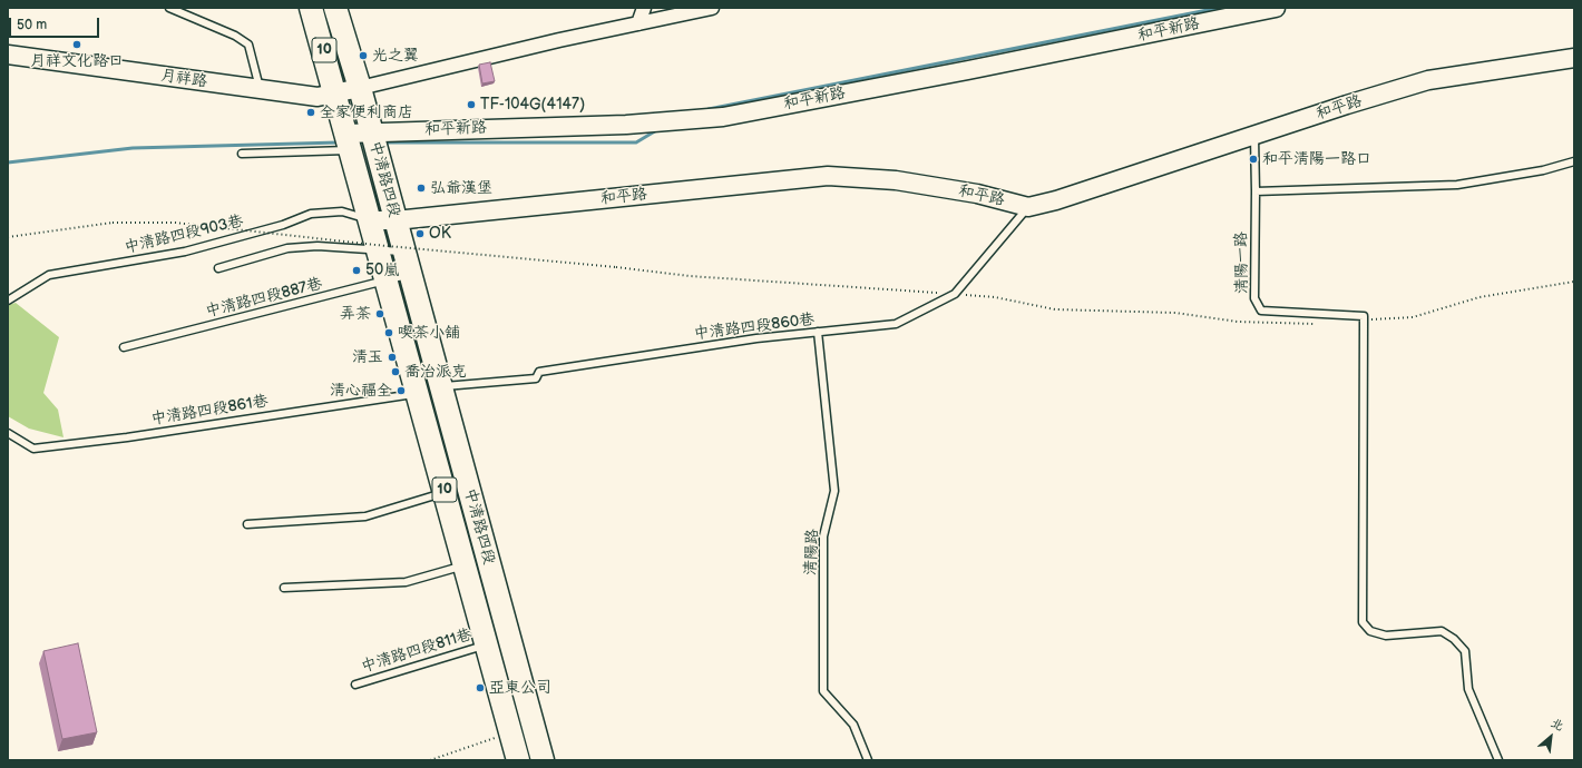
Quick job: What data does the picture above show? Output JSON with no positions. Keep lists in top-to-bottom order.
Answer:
{
  "streets": {
    "main road": ["10", "中清路四段"],
    "street": ["和平新路", "月祥路", "和平路"],
    "lane": [
      "中清路四段903巷",
      "清陽一路",
      "中清路四段887巷",
      "中清路四段860巷",
      "中清路四段861巷",
      "清陽路",
      "中清路四段811巷"
    ]
  },
  "crossings": [
    ["和平新路", "中清路四段"],
    ["10", "月祥路"],
    ["10", "中清路四段"],
    ["月祥路", "中清路四段"],
    ["和平路", "中清路四段"],
    ["和平路", "中清路四段903巷"],
    ["和平路", "清陽一路"],
    ["和平路", "中清路四段860巷"],
    ["中清路四段", "中清路四段903巷"],
    ["中清路四段", "中清路四段887巷"],
    ["中清路四段", "中清路四段860巷"],
    ["中清路四段", "中清路四段861巷"],
    ["中清路四段", "中清路四段811巷"],
    ["中清路四段860巷", "清陽路"]
  ],
  "places": [
    "月祥文化路口",
    "光之翼",
    "TF-104G(4147)",
    "全家便利商店",
    "和平清陽一路口",
    "弘爺漢堡",
    "OK",
    "50嵐",
    "弄茶",
    "喫茶小舖",
    "清玉",
    "喬治派克",
    "清心福全",
    "亞東公司"
  ],
  "scale_bar": "50 m",
  "north": "top right"
}
